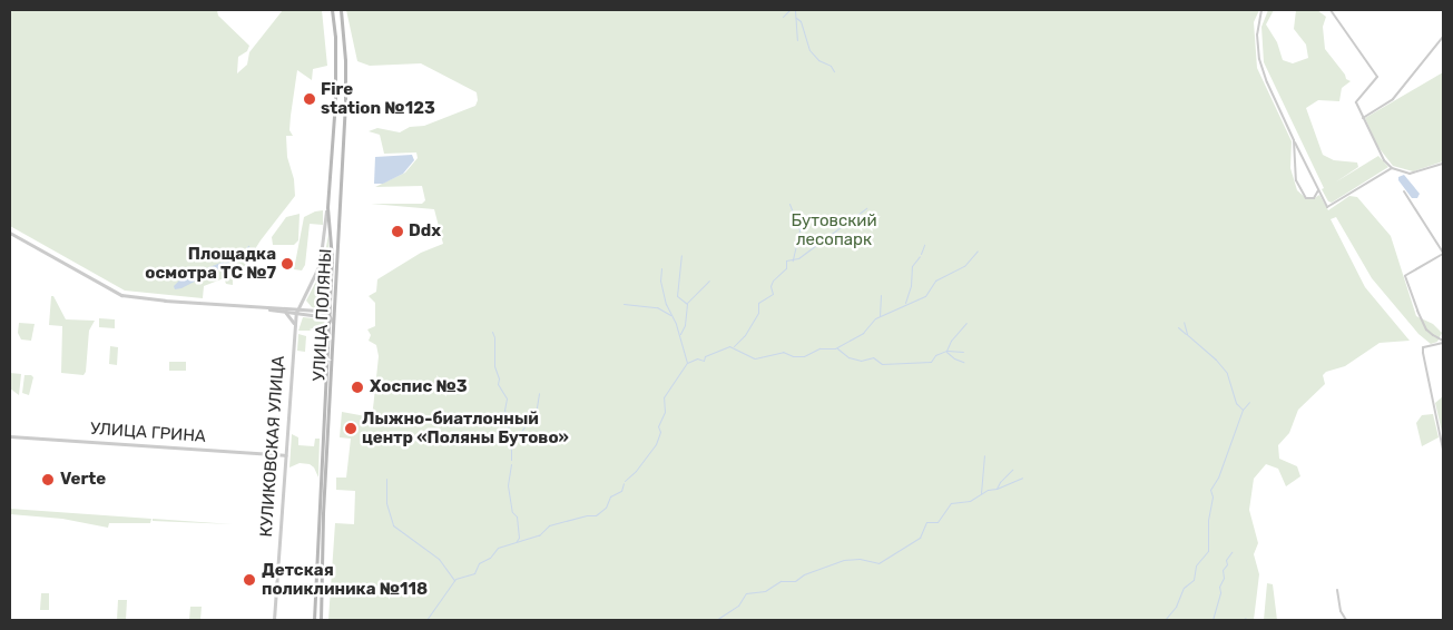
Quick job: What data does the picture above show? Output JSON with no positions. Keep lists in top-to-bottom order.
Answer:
{
  "streets": {
    "main road": ["УЛИЦА ПОЛЯНЫ"],
    "street": ["УЛИЦА ГРИНА", "КУЛИКОВСКАЯ УЛИЦА"]
  },
  "crossings": [
    ["УЛИЦА ПОЛЯНЫ", "КУЛИКОВСКАЯ УЛИЦА"],
    ["УЛИЦА ГРИНА", "КУЛИКОВСКАЯ УЛИЦА"]
  ],
  "parks": ["Бутовский лесопарк"],
  "places": [
    "Fire station №123",
    "Ddx",
    "Площадка осмотра ТС №7",
    "Хоспис №3",
    "Лыжно-биатлонный центр «Поляны Бутово»",
    "Verte",
    "Детская поликлиника №118"
  ]
}
